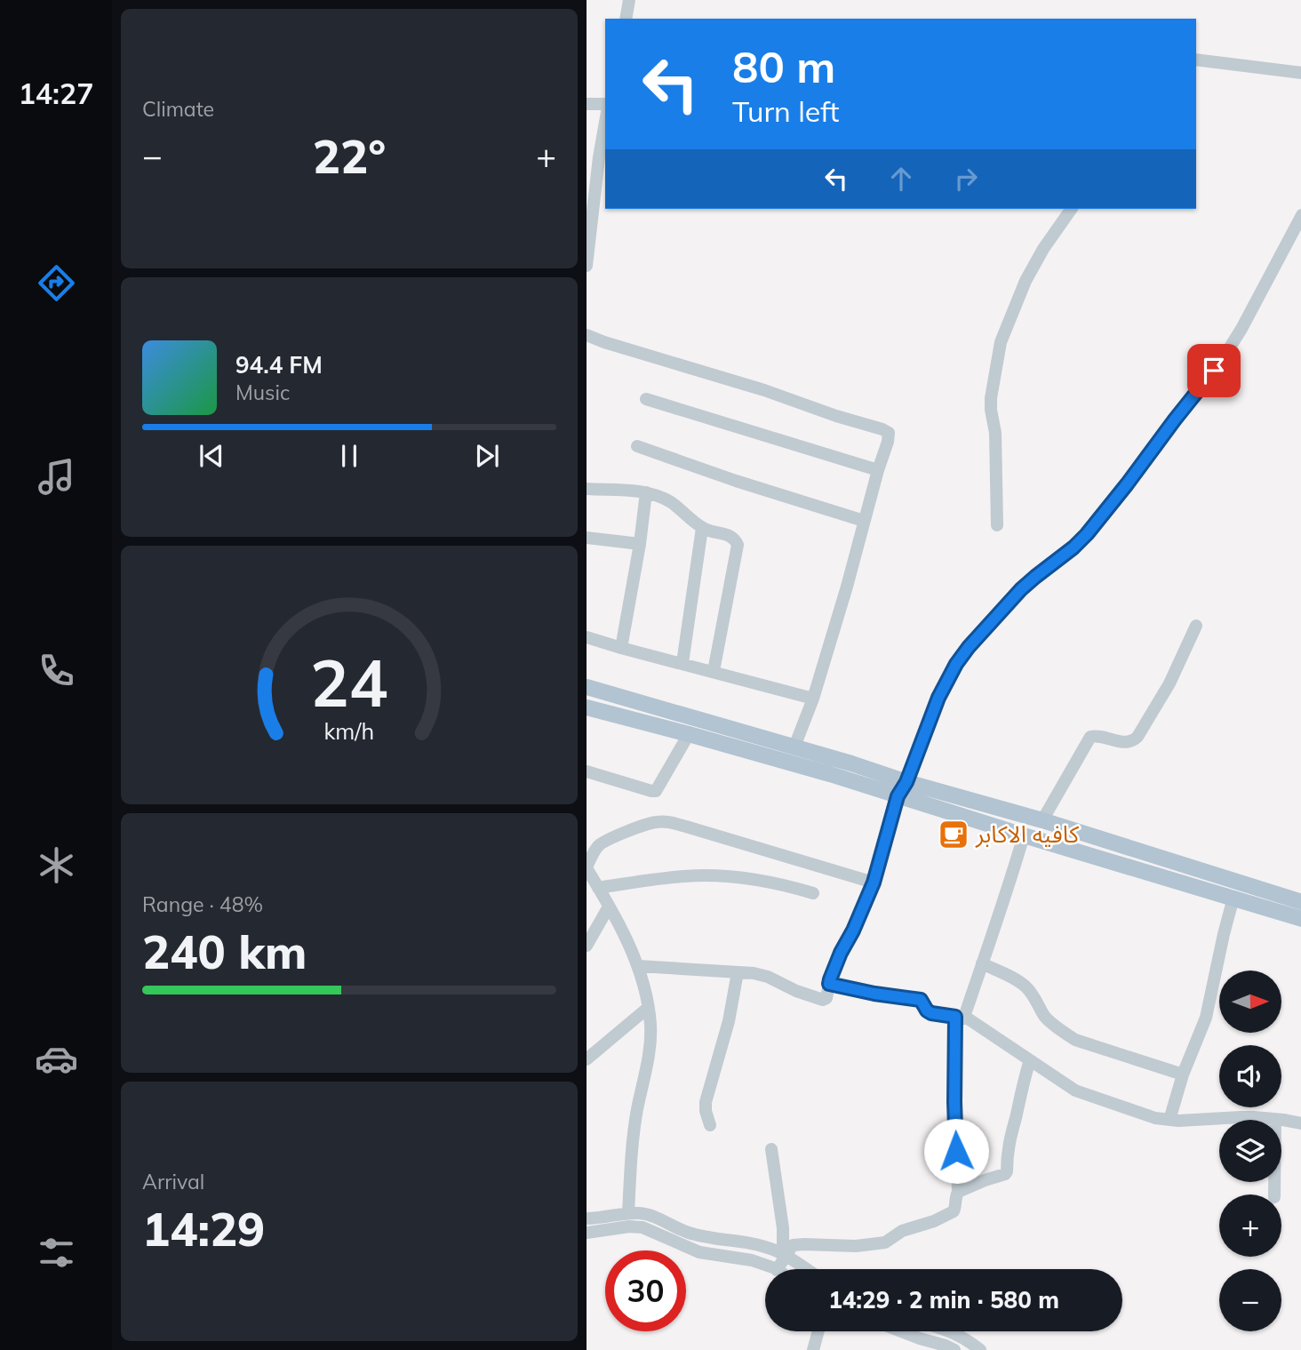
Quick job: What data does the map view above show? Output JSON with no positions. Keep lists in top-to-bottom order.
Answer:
{
  "places": {
    "cafe": ["كافيه الاكابر"]
  },
  "north": "right",
  "page": {
    "tabs": "14:27",
    "tile": [
      "Climate",
      ["Range · 48%", "240 km"],
      ["Arrival", "14:29"]
    ],
    "turn": ["80 m", "Turn left"],
    "heat": ["−", "22°", "+"],
    "song": ["94.4 FM", "Music"],
    "map_buttons": ["+", "−"],
    "limit": "30",
    "trip": "14:29 · 2 min · 580 m",
    "gauge": ["24", "km/h"]
  }
}
